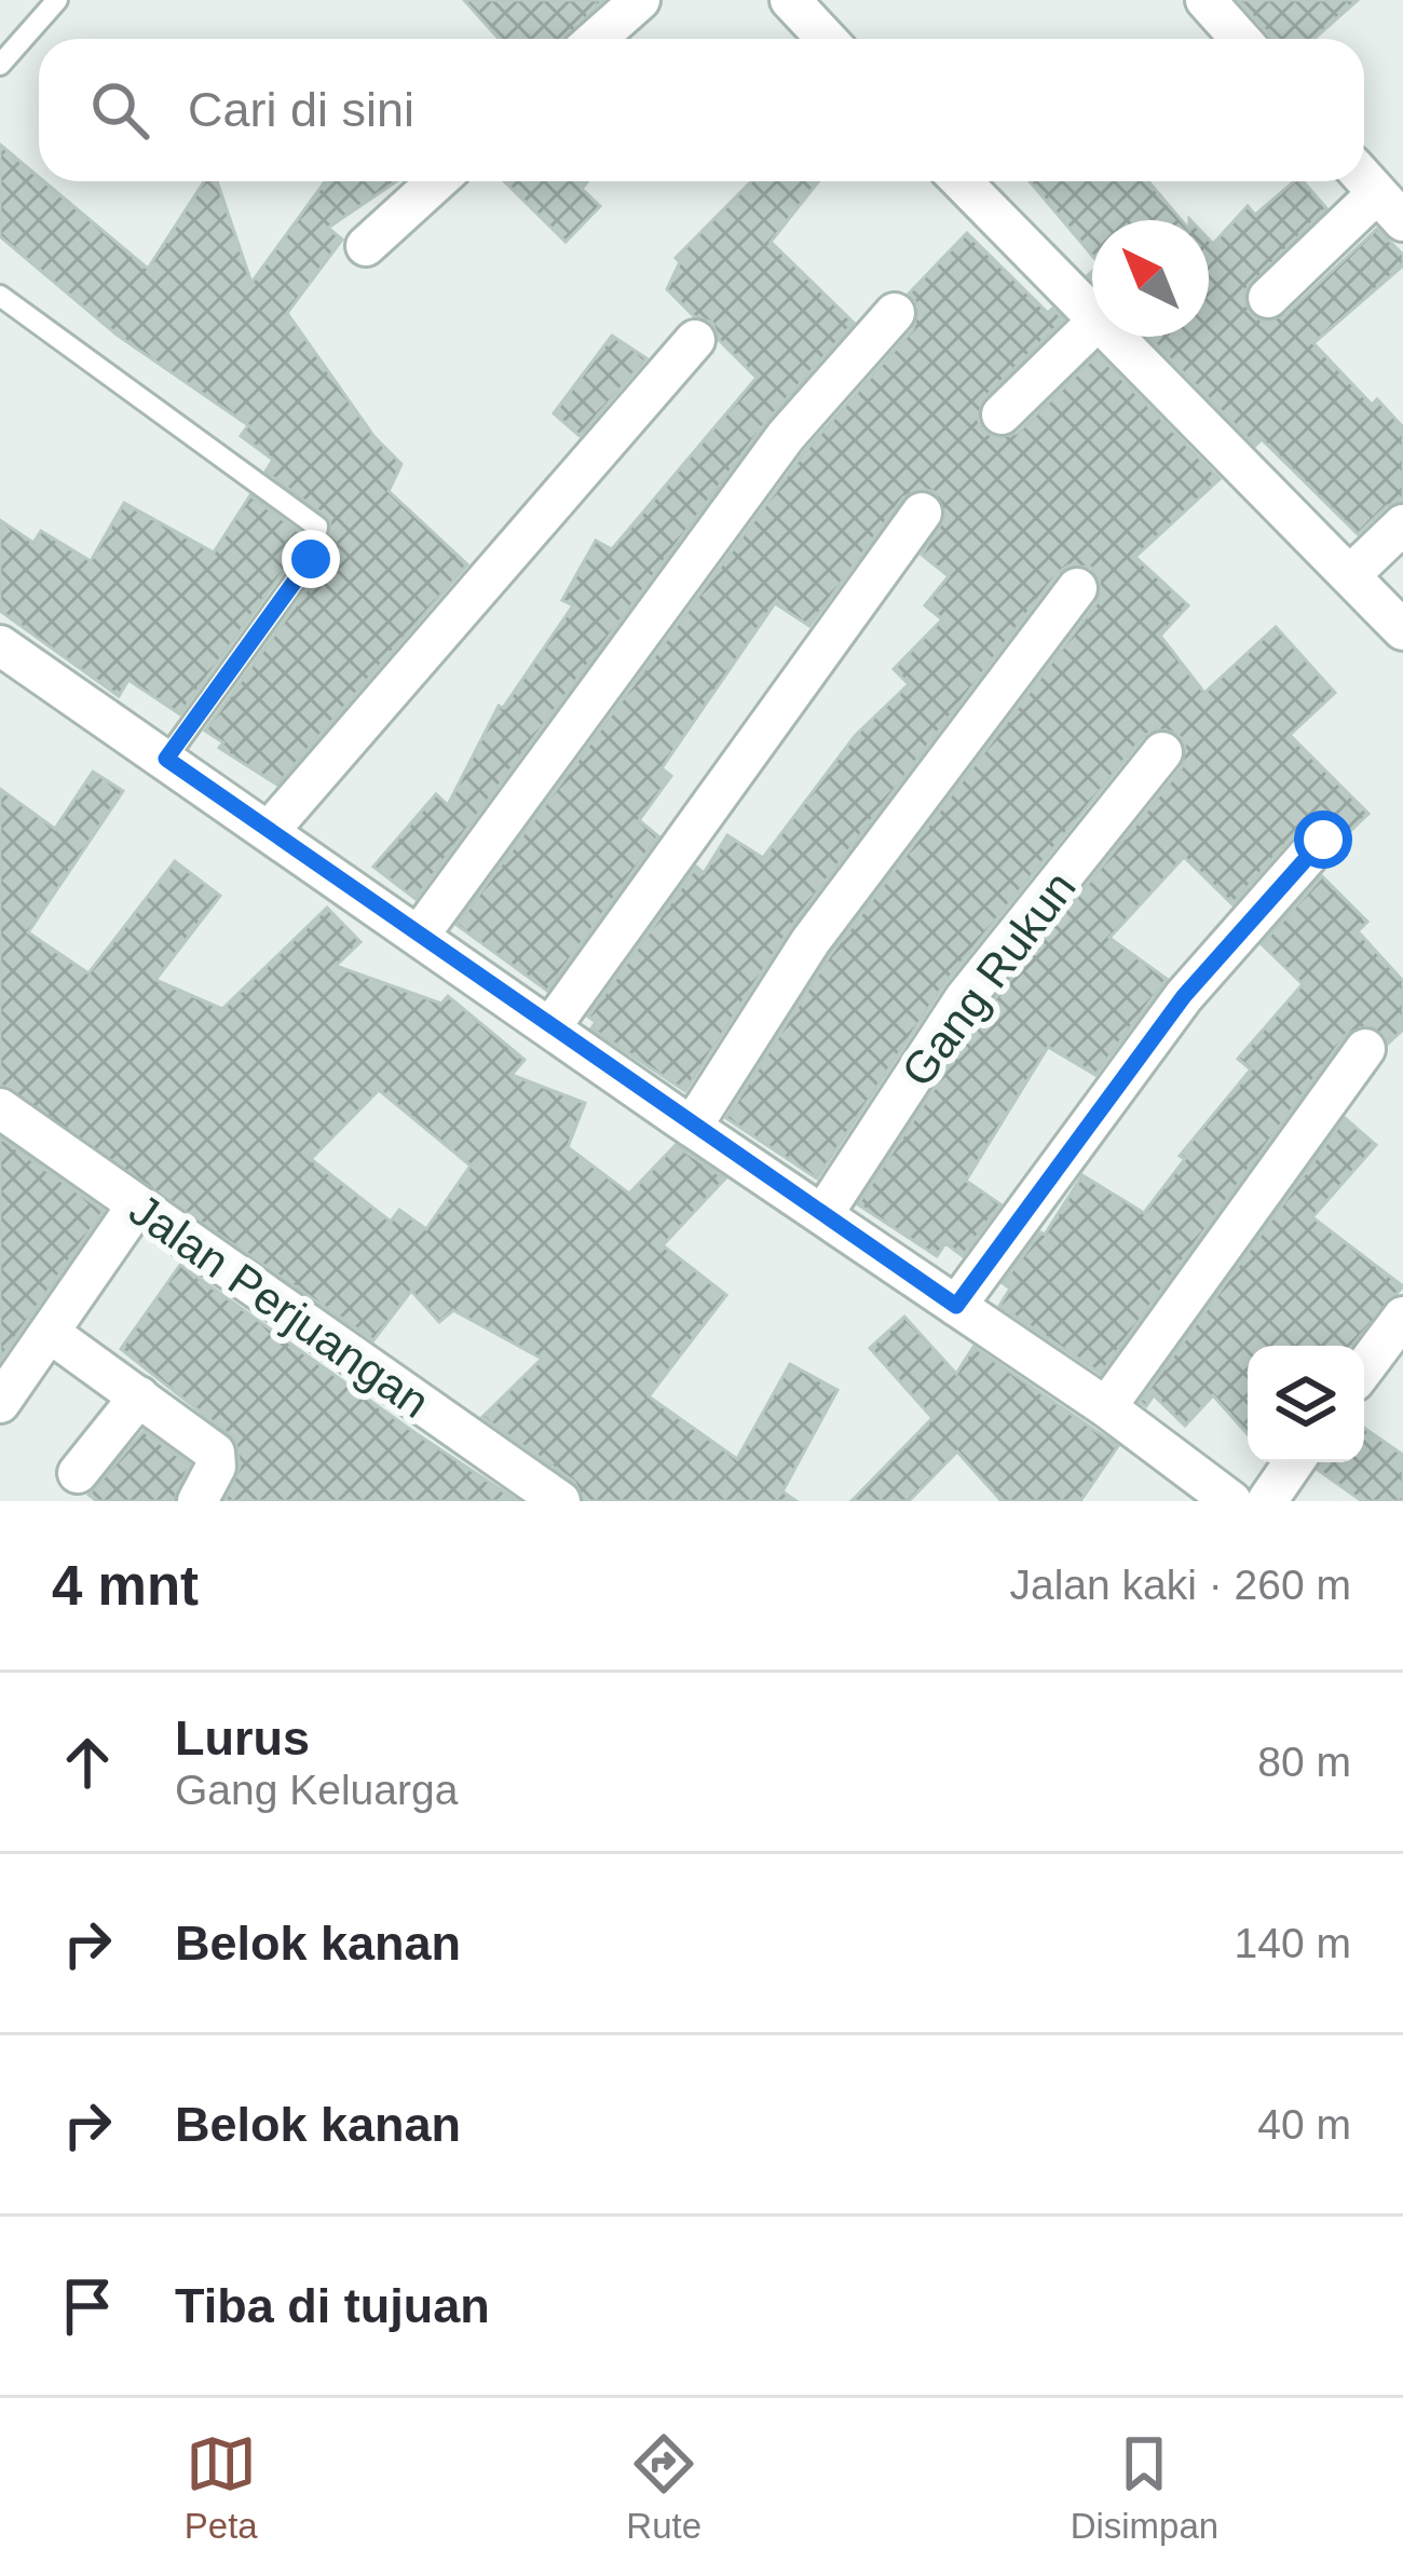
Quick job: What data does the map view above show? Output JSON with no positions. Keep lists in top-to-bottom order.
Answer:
{
  "streets": {
    "street": ["Gang Rukun", "Jalan Perjuangan"]
  },
  "north": "top left",
  "page": {
    "search": "Cari di sini",
    "heading": ["4 mnt", "Jalan kaki · 260 m"],
    "list": [
      ["Lurus", "Gang Keluarga", "80 m"],
      ["Belok kanan", "140 m"],
      ["Belok kanan", "40 m"],
      "Tiba di tujuan"
    ],
    "nav": ["Peta", "Rute", "Disimpan"]
  }
}
